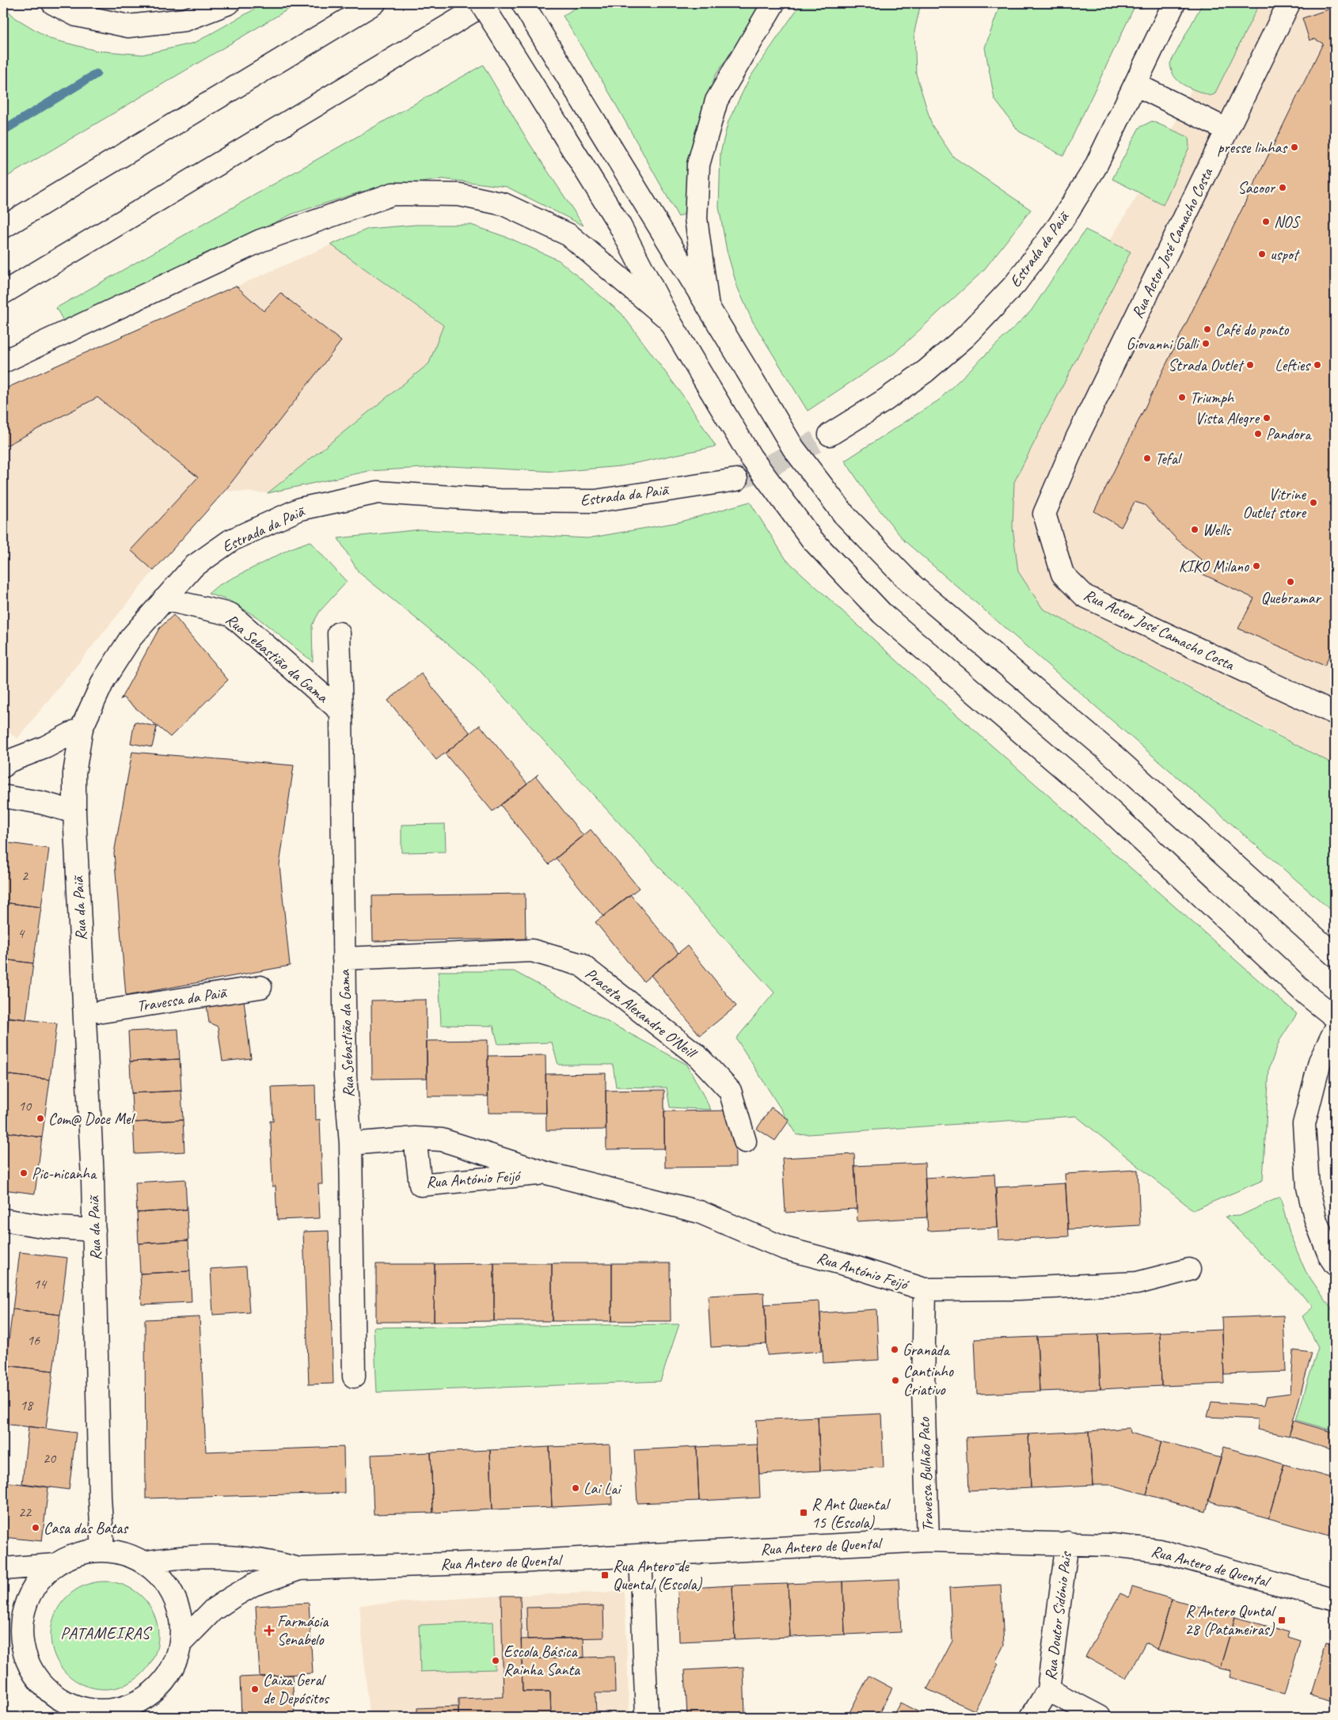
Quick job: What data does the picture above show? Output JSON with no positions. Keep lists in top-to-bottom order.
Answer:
{
  "streets": {
    "main road": [
      "Rua Actor José Camacho Costa",
      "Estrada da Paiã",
      "Rua Sebastião da Gama",
      "Rua da Paiã",
      "Travessa da Paiã",
      "Praceta Alexandre O'Neill",
      "Rua António Feijó",
      "Travessa Bulhão Pato",
      "Rua Antero de Quental",
      "Rua Doutor Sidónio Pais"
    ]
  },
  "crossings": [
    ["Estrada da Paiã", "Rua Sebastião da Gama"],
    ["Estrada da Paiã", "Rua da Paiã"],
    ["Rua Sebastião da Gama", "Praceta Alexandre O'Neill"],
    ["Rua Sebastião da Gama", "Rua António Feijó"],
    ["Rua António Feijó", "Travessa Bulhão Pato"],
    ["Travessa Bulhão Pato", "Rua Antero de Quental"],
    ["Rua Antero de Quental", "Rua Doutor Sidónio Pais"]
  ],
  "districts": ["PATAMEIRAS"],
  "places": {
    "other": [
      "presse linhas",
      "Sacoor",
      "NOS",
      "uspot",
      "Café do ponto",
      "Giovanni Galli",
      "Strada Outlet",
      "Lefties",
      "Triumph",
      "Vista Alegre",
      "Pandora",
      "Tefal",
      "Vitrine Outlet store",
      "Wells",
      "KIKO Milano",
      "Quebramar",
      "Com@ Doce Mel",
      "Pic-nicanha",
      "Granada",
      "Cantinho Criativo",
      "Lai Lai",
      "Casa das Batas",
      "Escola Básica Rainha Santa",
      "Caixa Geral de Depósitos"
    ],
    "transit": ["R Ant Quental 15 (Escola)", "Rua Antero de Quental (Escola)", "R Antero Quntal 28 (Patameiras)"],
    "health": ["Farmácia Senabelo"]
  },
  "house_numbers": [
    "2",
    "4",
    "10",
    "14",
    "16",
    "18",
    "20",
    "22"
  ]
}
